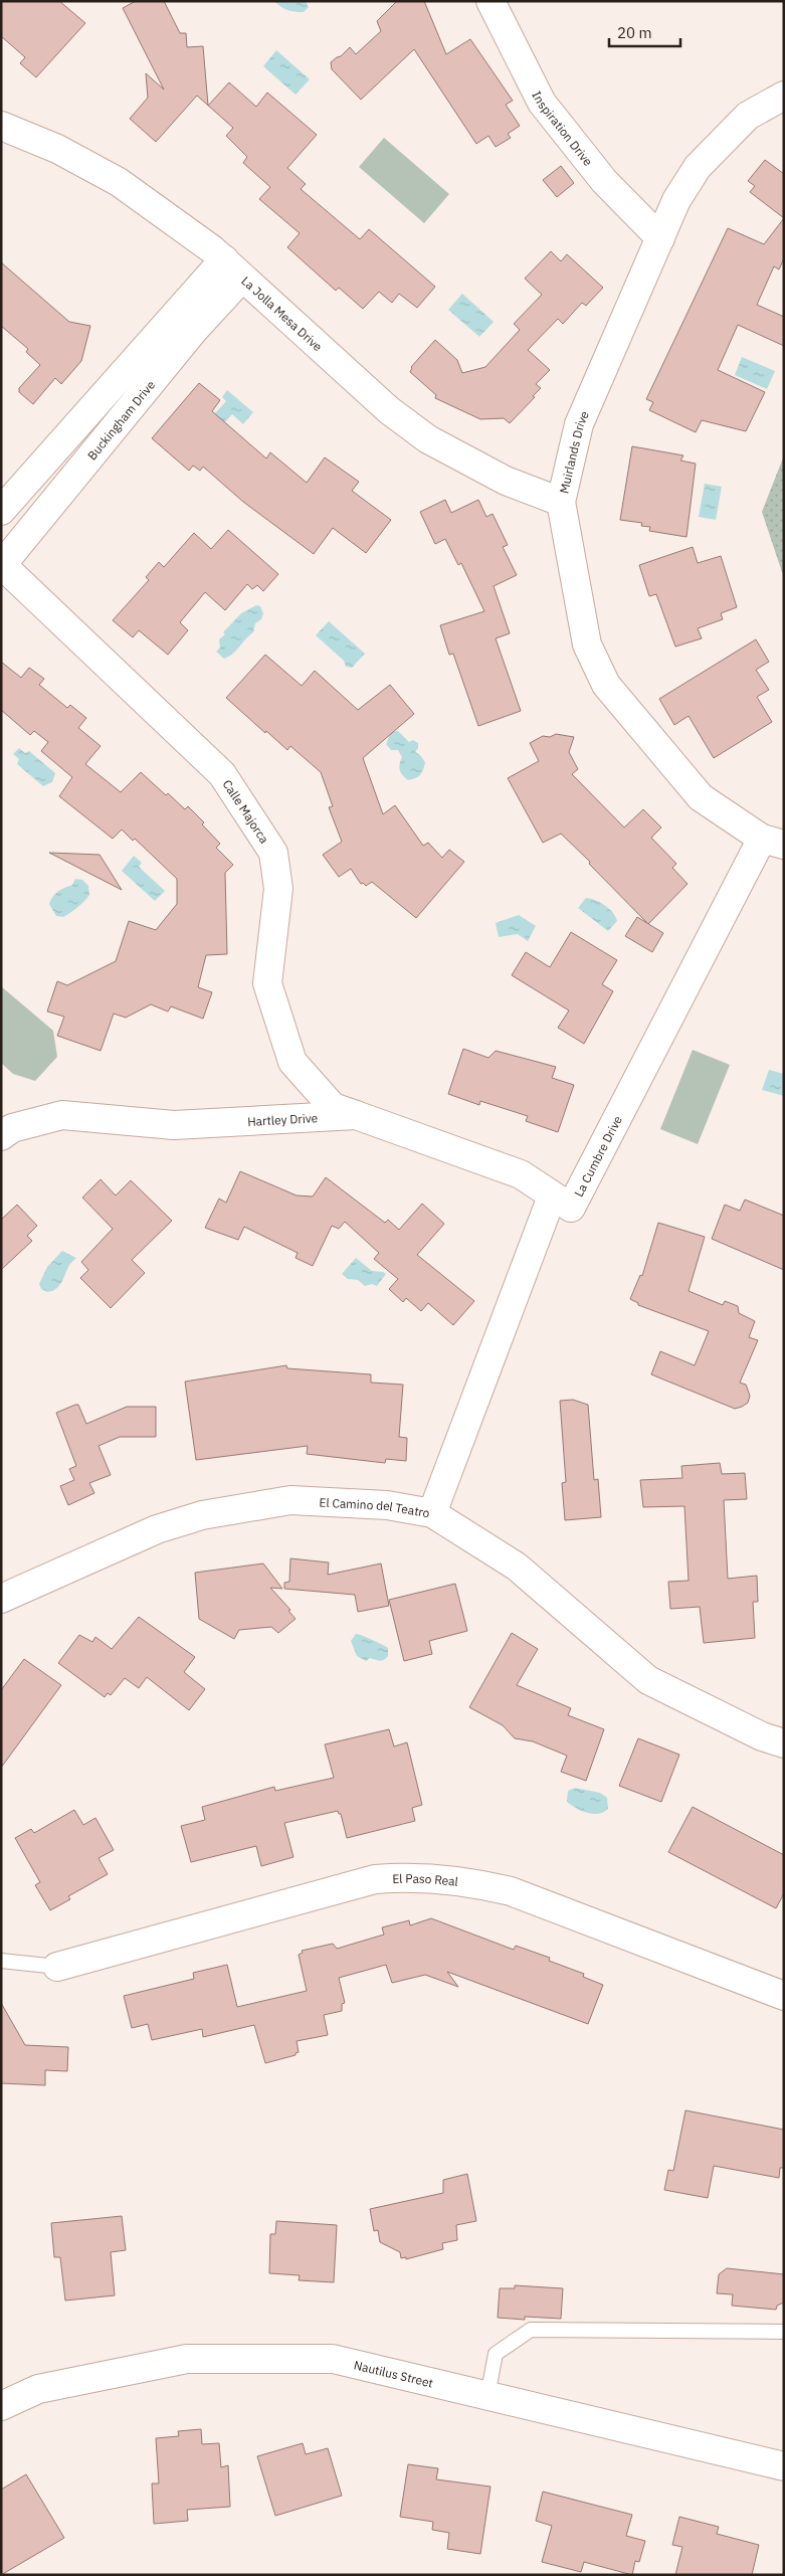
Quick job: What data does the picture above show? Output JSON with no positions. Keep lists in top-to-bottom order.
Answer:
{
  "streets": {
    "street": [
      "Inspiration Drive",
      "La Jolla Mesa Drive",
      "Buckingham Drive",
      "Muirlands Drive",
      "Calle Majorca",
      "Hartley Drive",
      "La Cumbre Drive",
      "El Camino del Teatro",
      "El Paso Real",
      "Nautilus Street"
    ]
  },
  "crossings": [
    ["Inspiration Drive", "Muirlands Drive"],
    ["La Jolla Mesa Drive", "Buckingham Drive"],
    ["La Jolla Mesa Drive", "Muirlands Drive"],
    ["Buckingham Drive", "Calle Majorca"],
    ["Muirlands Drive", "La Cumbre Drive"],
    ["Calle Majorca", "Hartley Drive"],
    ["Hartley Drive", "La Cumbre Drive"],
    ["La Cumbre Drive", "El Camino del Teatro"]
  ],
  "scale_bar": "20 m"
}
